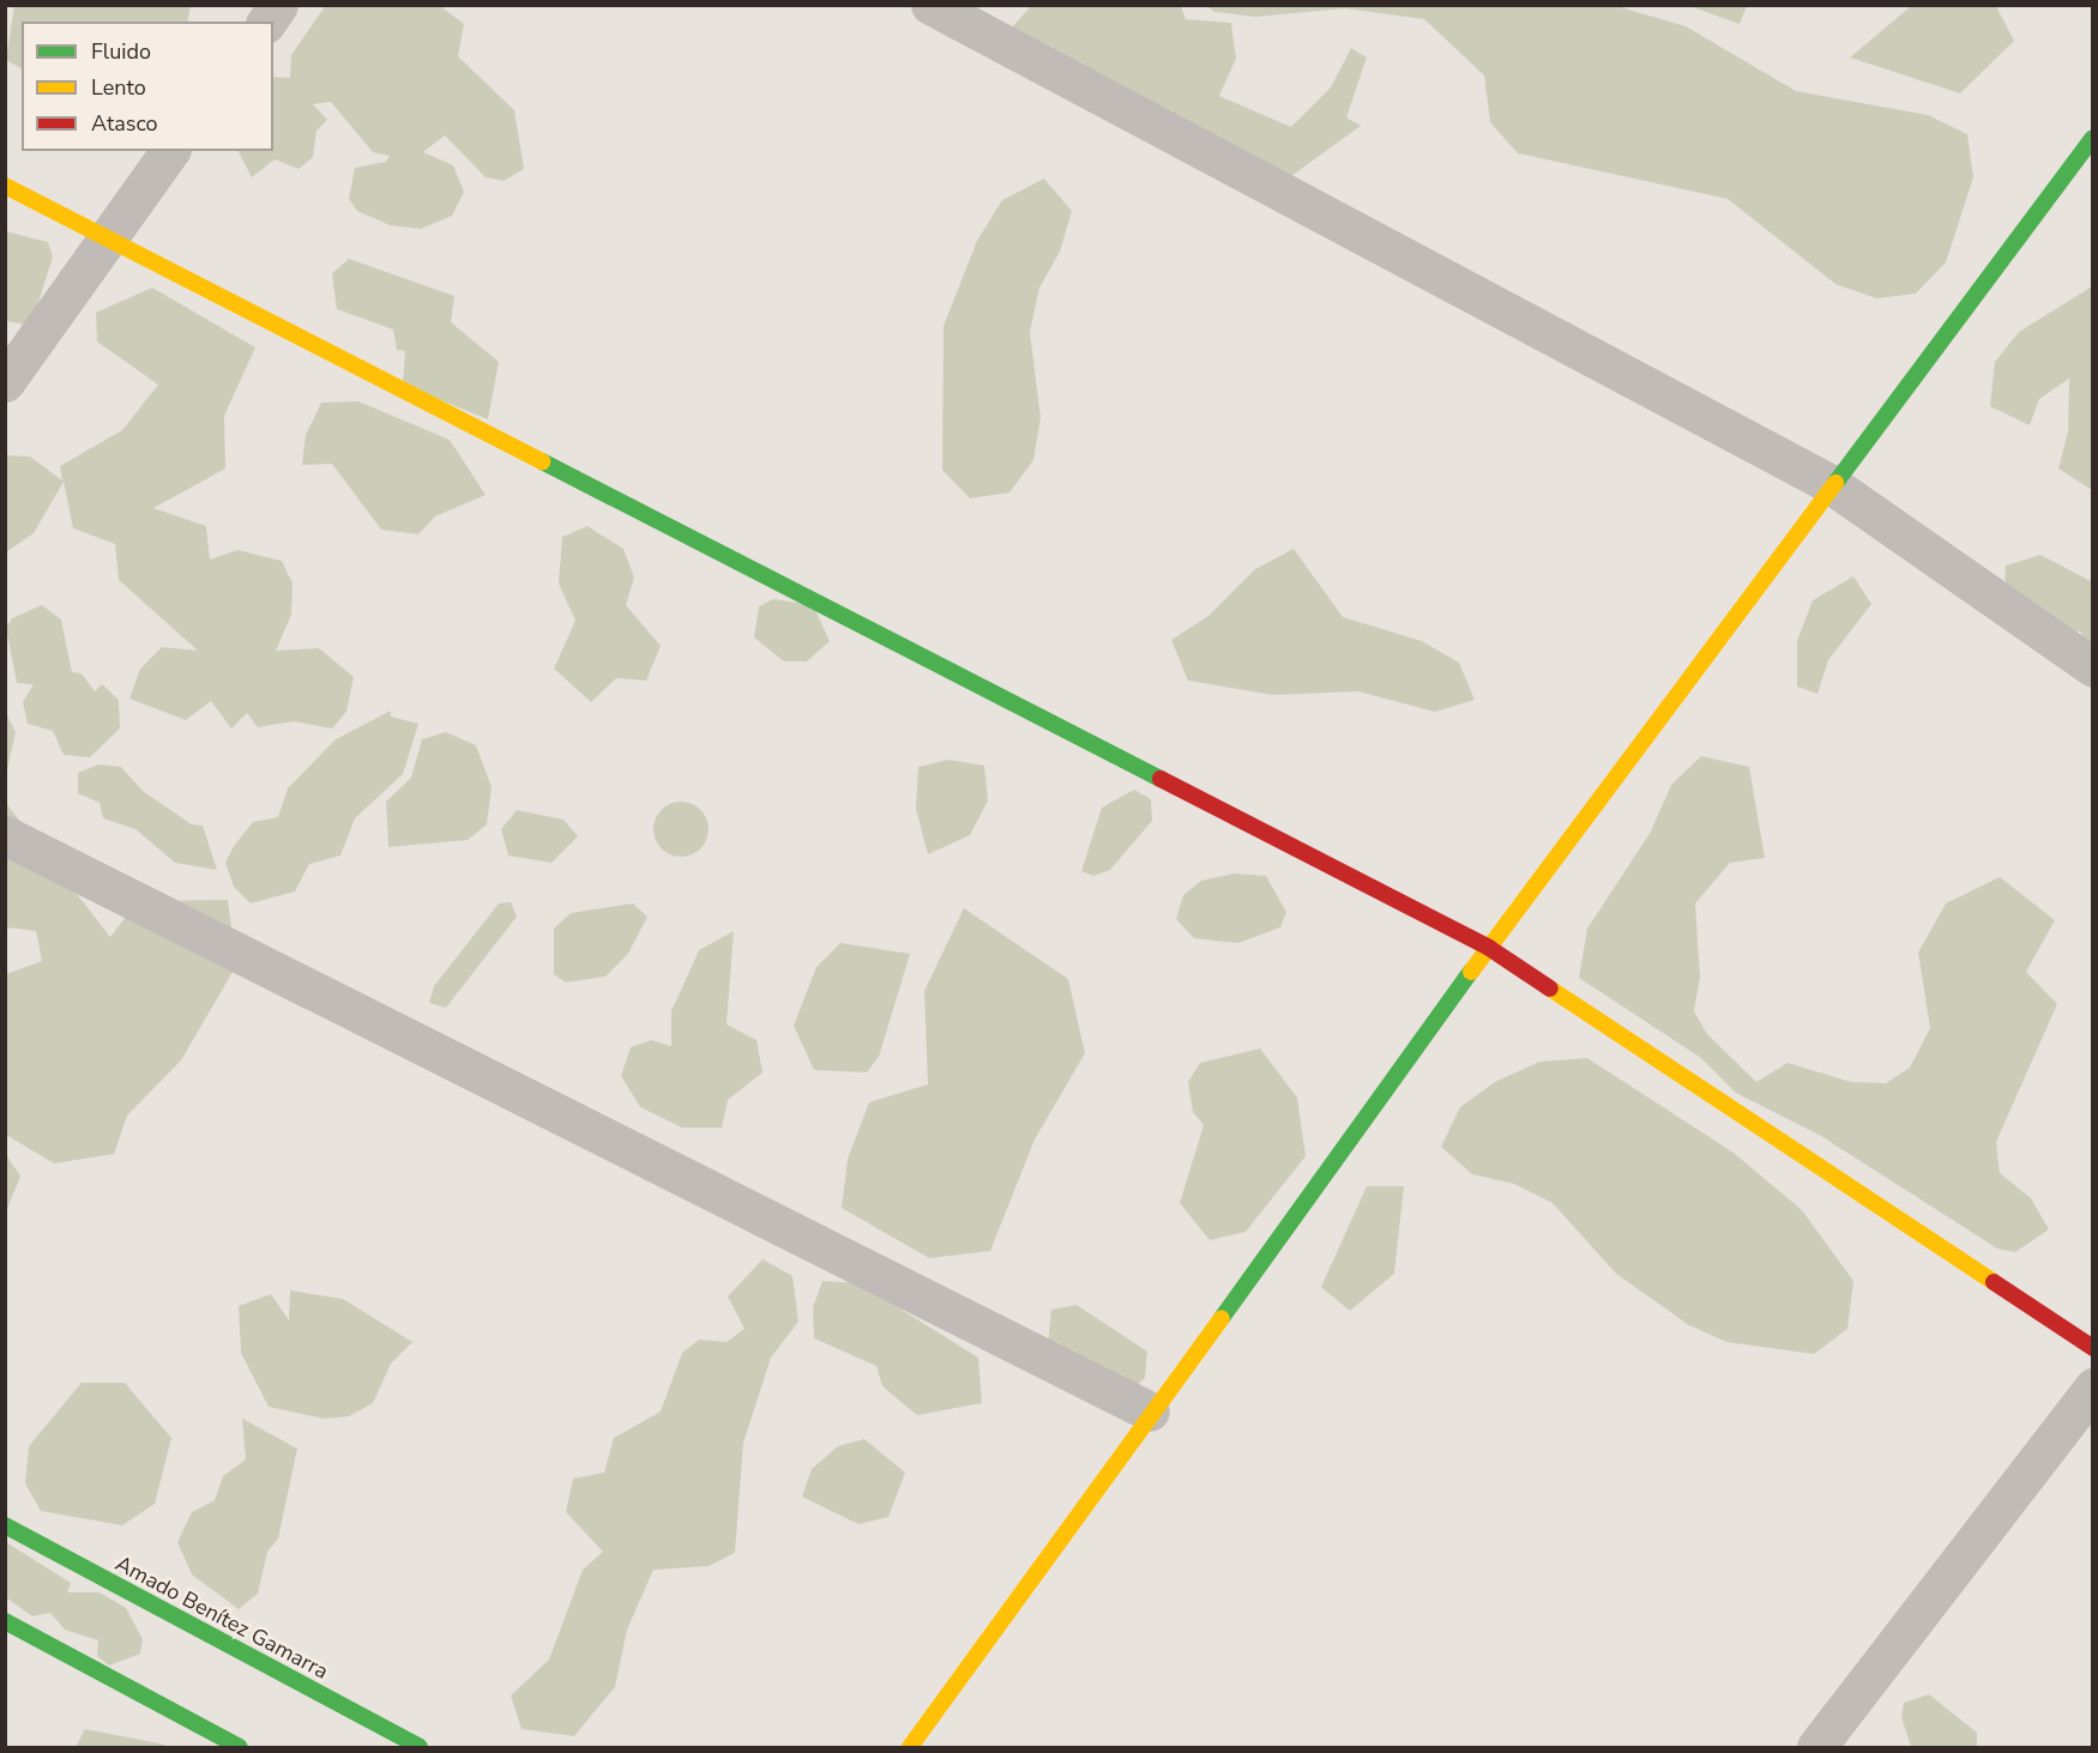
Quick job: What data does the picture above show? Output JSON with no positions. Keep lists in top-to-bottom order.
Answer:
{
  "streets": {
    "street": ["Amado Benítez Gamarra"]
  },
  "legend": ["Fluido", "Lento", "Atasco"]
}
